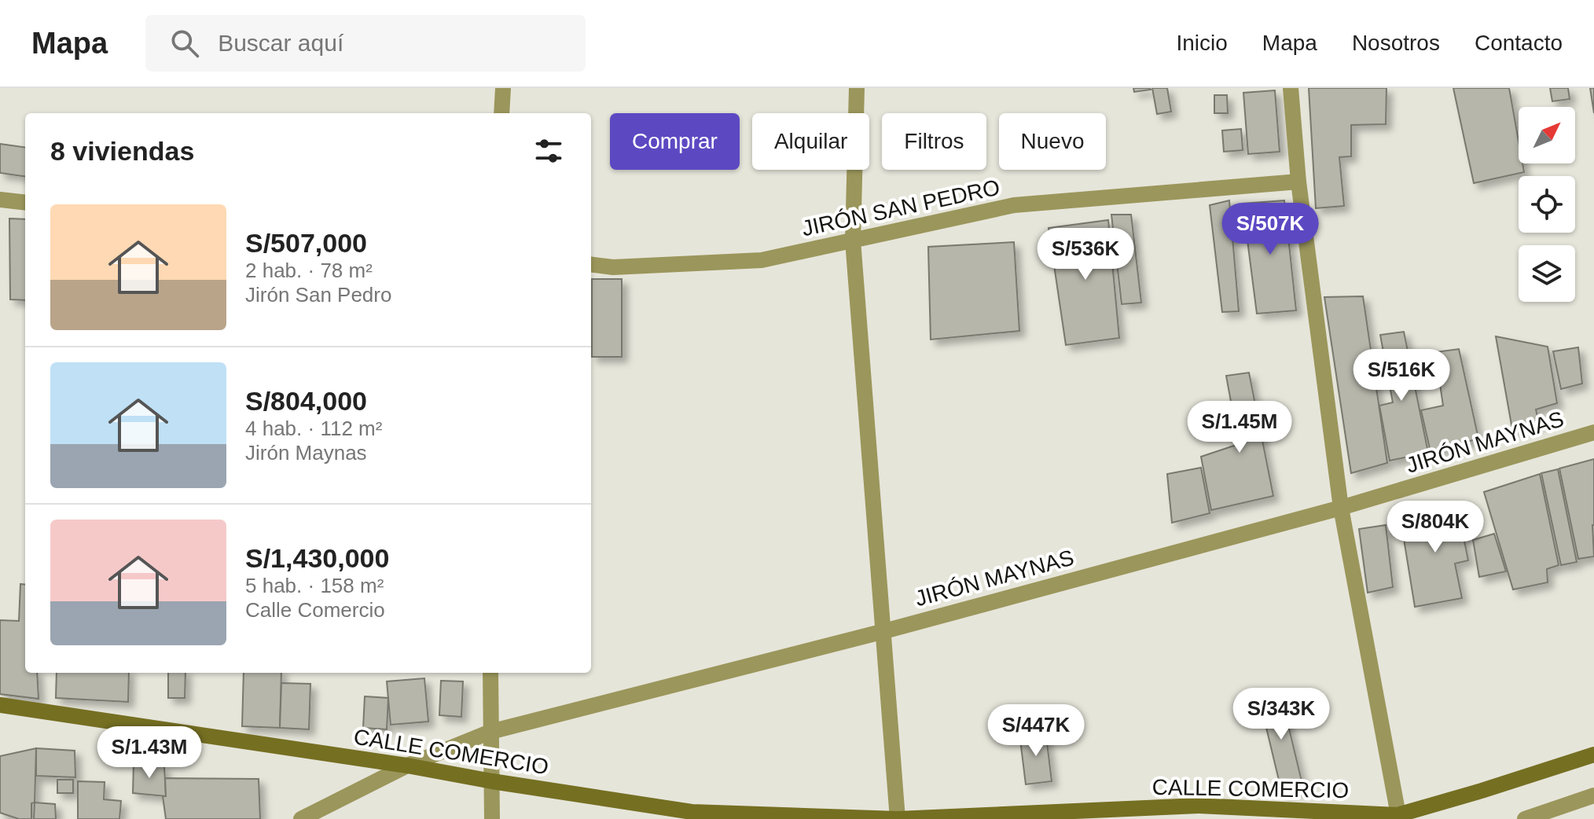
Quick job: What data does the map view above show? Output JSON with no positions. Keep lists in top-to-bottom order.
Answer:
{
  "streets": {
    "street": ["JIRÓN SAN PEDRO", "JIRÓN MAYNAS", "CALLE COMERCIO"]
  },
  "crossings": [
    ["JIRÓN MAYNAS", "CALLE COMERCIO"]
  ],
  "north": "top right",
  "page": {
    "header": "Mapa",
    "search": "Buscar aquí",
    "nav": [
      "Inicio",
      "Mapa",
      "Nosotros",
      "Contacto"
    ],
    "chip": [
      "Comprar",
      "Alquilar",
      "Filtros",
      "Nuevo"
    ],
    "heading": "8 viviendas",
    "list": [
      {
        "name": "S/507,000",
        "note": "2 hab. · 78 m² · Jirón San Pedro"
      },
      {
        "name": "S/804,000",
        "note": "4 hab. · 112 m² · Jirón Maynas"
      },
      {
        "name": "S/1,430,000",
        "note": "5 hab. · 158 m² · Calle Comercio"
      }
    ],
    "price": [
      "S/507K",
      "S/536K",
      "S/516K",
      "S/1.45M",
      "S/804K",
      "S/343K",
      "S/447K",
      "S/1.43M"
    ]
  }
}
